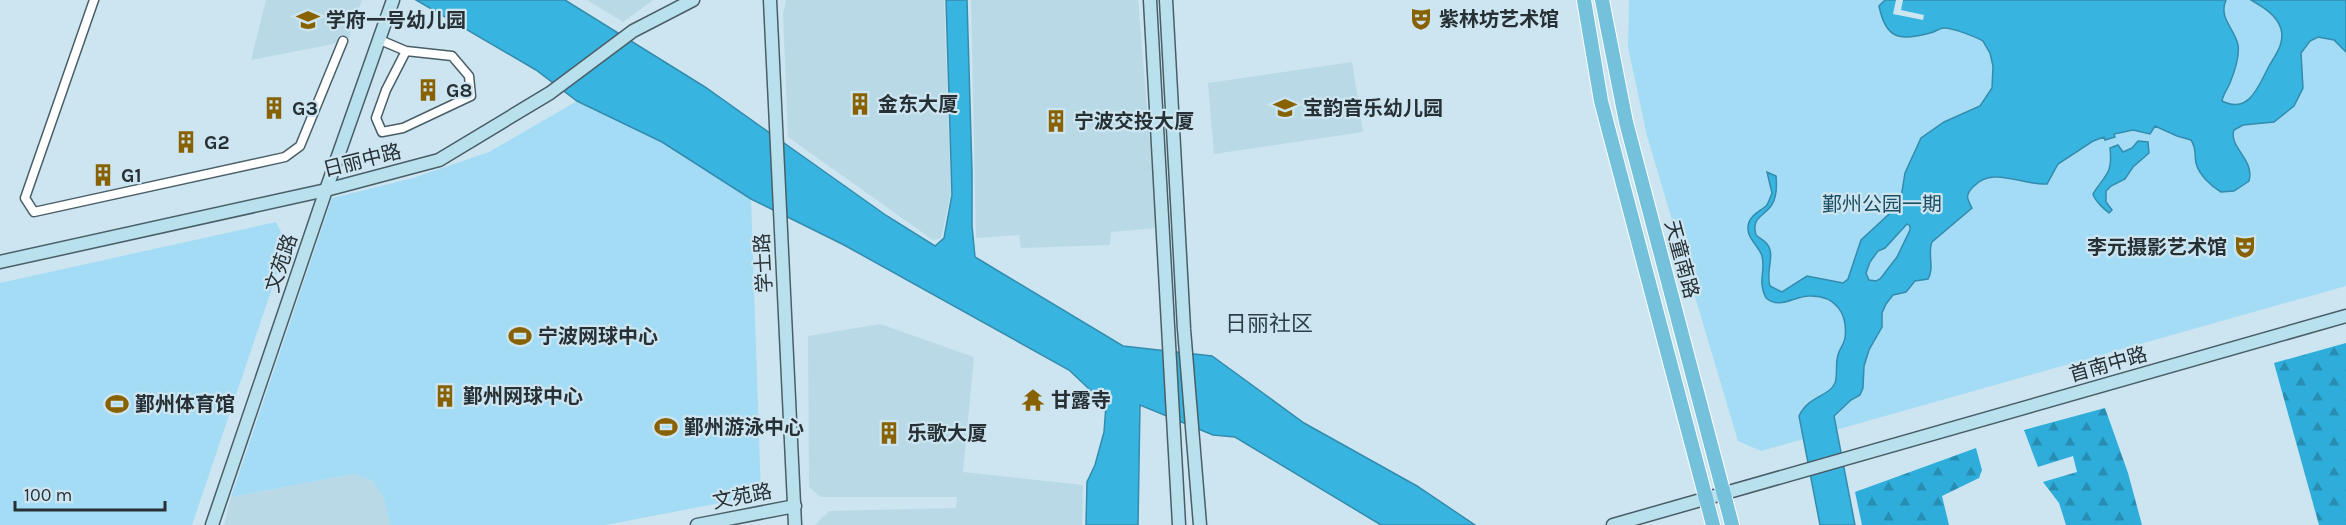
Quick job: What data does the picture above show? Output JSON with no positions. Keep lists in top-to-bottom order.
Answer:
{
  "streets": {
    "main road": [
      "日丽中路",
      "天童南路",
      "文苑路",
      "学士路",
      "首南中路"
    ]
  },
  "crossings": [
    ["日丽中路", "文苑路"],
    ["天童南路", "首南中路"],
    ["文苑路", "学士路"]
  ],
  "districts": ["日丽社区"],
  "parks": ["鄞州公园一期"],
  "places": {
    "theatre": ["紫林坊艺术馆", "李元摄影艺术馆"],
    "school or university": ["学府一号幼儿园", "宝韵音乐幼儿园"],
    "building": [
      "G8",
      "金东大厦",
      "G3",
      "宁波交投大厦",
      "G2",
      "G1",
      "鄞州网球中心",
      "乐歌大厦"
    ],
    "sports": ["宁波网球中心", "鄞州体育馆", "鄞州游泳中心"],
    "temple": ["甘露寺"]
  },
  "scale_bar": "100 m"
}
